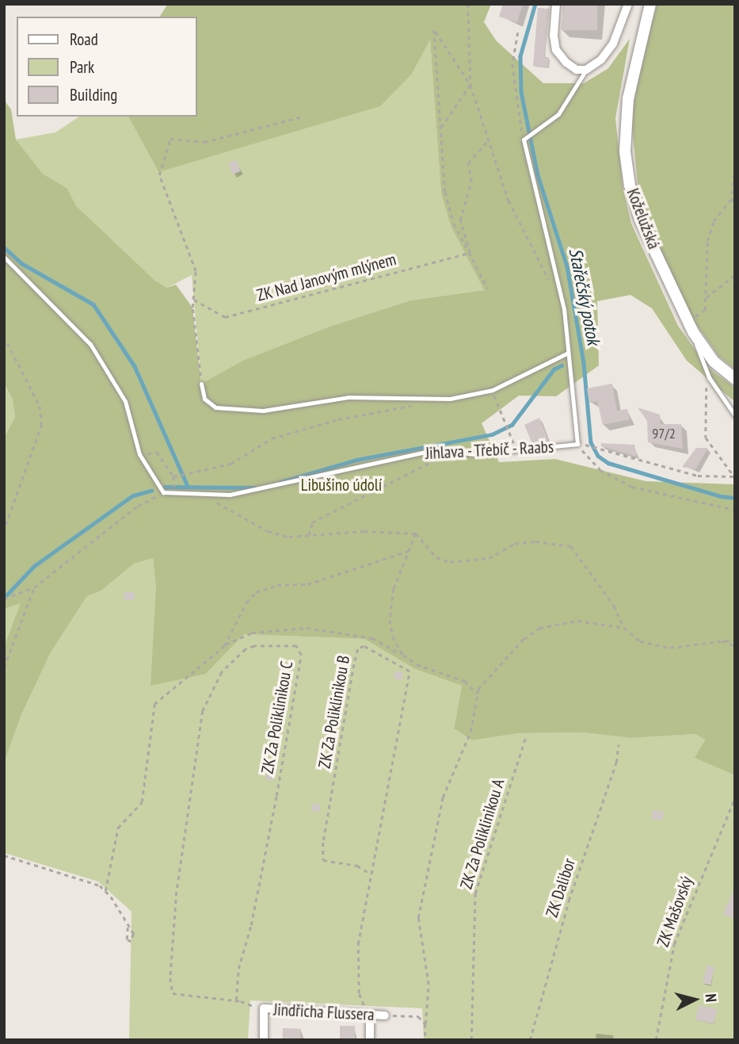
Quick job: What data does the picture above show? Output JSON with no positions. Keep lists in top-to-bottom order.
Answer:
{
  "streets": {
    "main road": ["Koželužská"],
    "street": ["Jindřicha Flussera"],
    "lane": ["Jihlava - Třebíč - Raabs"],
    "path": [
      "ZK Nad Janovým mlýnem",
      "ZK Za Poliklinikou B",
      "ZK Za Poliklinikou C",
      "ZK Za Poliklinikou A",
      "ZK Dalibor",
      "ZK Mašovský"
    ]
  },
  "crossings": [
    ["ZK Za Poliklinikou B", "Jindřicha Flussera"],
    ["ZK Za Poliklinikou C", "Jindřicha Flussera"]
  ],
  "water": ["Stařečský potok"],
  "parks": ["Libušino údolí"],
  "house_numbers": ["97/2"],
  "legend": ["Road", "Park", "Building"],
  "north": "right"
}
